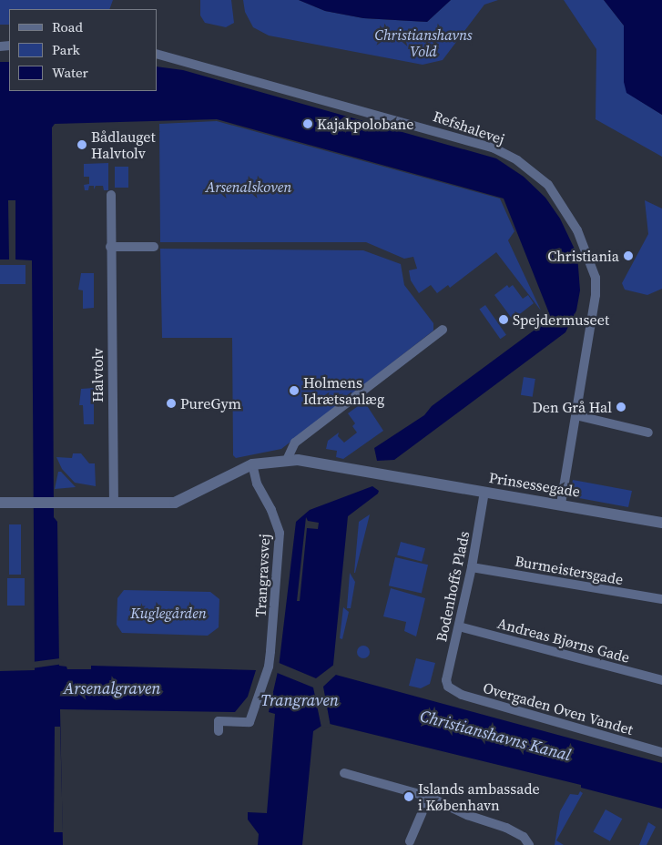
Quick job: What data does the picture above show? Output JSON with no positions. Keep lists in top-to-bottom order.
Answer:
{
  "streets": {
    "street": [
      "Refshalevej",
      "Halvtolv",
      "Prinsessegade",
      "Burmeistersgade",
      "Trangravsvej",
      "Bodenhoffs Plads",
      "Andreas Bjørns Gade",
      "Overgaden Oven Vandet"
    ]
  },
  "crossings": [
    ["Refshalevej", "Prinsessegade"],
    ["Halvtolv", "Prinsessegade"],
    ["Prinsessegade", "Trangravsvej"],
    ["Prinsessegade", "Bodenhoffs Plads"],
    ["Burmeistersgade", "Bodenhoffs Plads"],
    ["Bodenhoffs Plads", "Andreas Bjørns Gade"],
    ["Bodenhoffs Plads", "Overgaden Oven Vandet"]
  ],
  "water": ["Arsenalgraven", "Trangraven", "Christianshavns Kanal"],
  "parks": ["Christianshavns Vold", "Arsenalskoven", "Kuglegården"],
  "places": [
    "Kajakpolobane",
    "Bådlauget Halvtolv",
    "Christiania",
    "Spejdermuseet",
    "Holmens Idrætsanlæg",
    "PureGym",
    "Den Grå Hal",
    "Islands ambassade i København"
  ],
  "legend": ["Road", "Park", "Water"]
}
